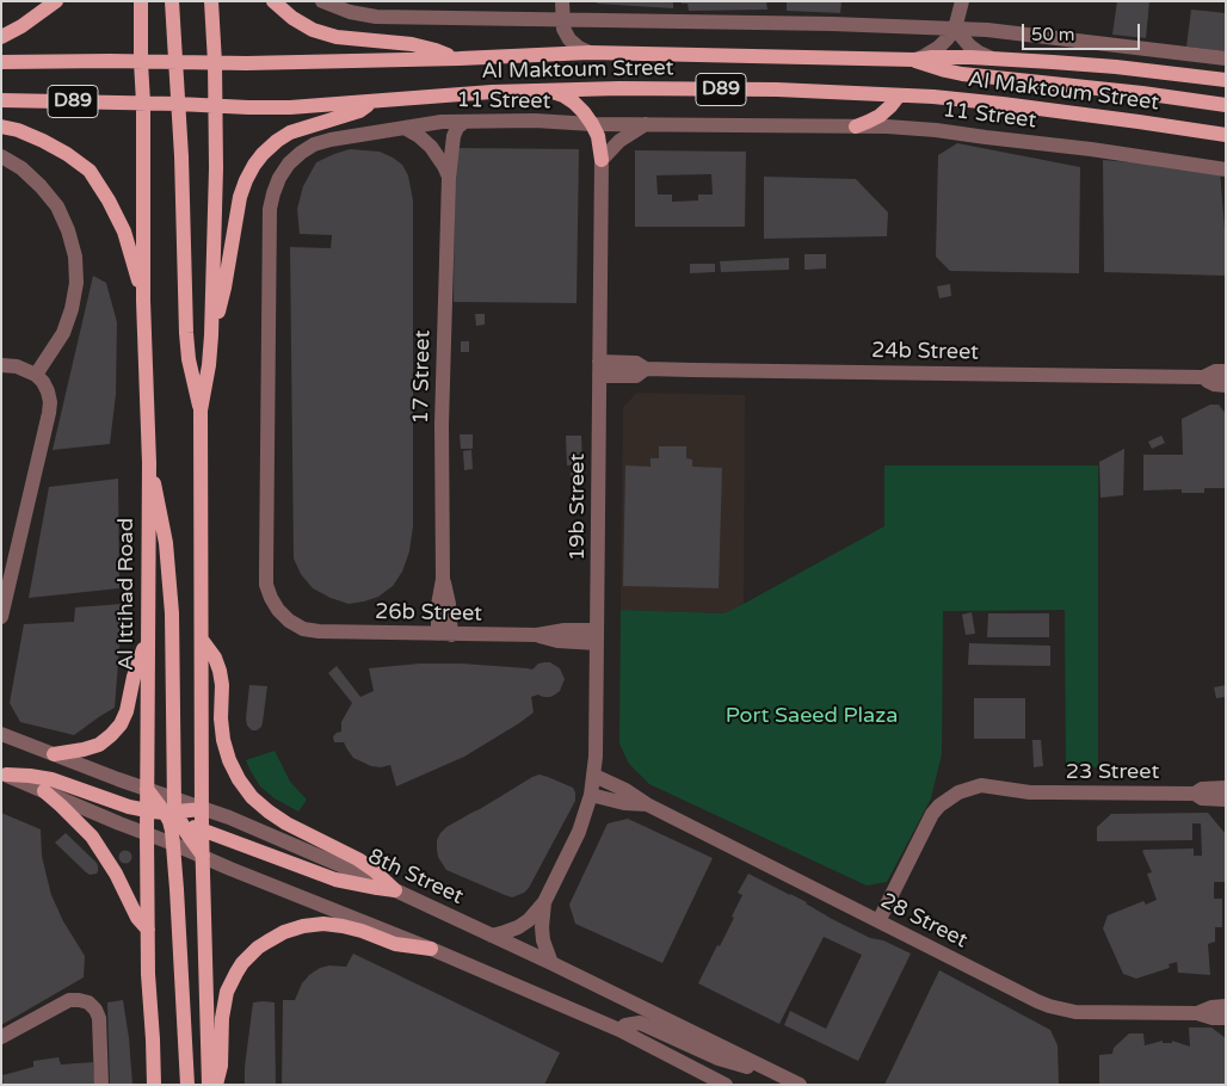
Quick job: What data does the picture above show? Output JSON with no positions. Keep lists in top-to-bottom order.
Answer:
{
  "streets": {
    "main road": ["Al Maktoum Street", "D89", "Al Ittihad Road"],
    "street": [
      "11 Street",
      "24b Street",
      "17 Street",
      "19b Street",
      "26b Street",
      "23 Street",
      "8th Street",
      "28 Street"
    ]
  },
  "crossings": [
    ["Al Maktoum Street", "Al Ittihad Road"],
    ["11 Street", "17 Street"],
    ["11 Street", "26b Street"],
    ["24b Street", "19b Street"],
    ["17 Street", "26b Street"],
    ["19b Street", "26b Street"],
    ["19b Street", "8th Street"],
    ["19b Street", "28 Street"],
    ["Al Ittihad Road", "8th Street"],
    ["23 Street", "28 Street"]
  ],
  "parks": ["Port Saeed Plaza"],
  "scale_bar": "50 m"
}
